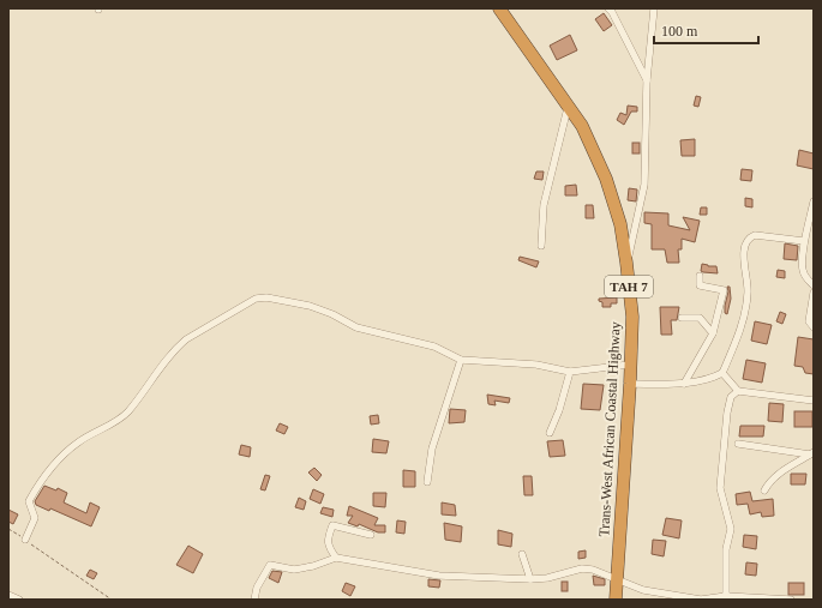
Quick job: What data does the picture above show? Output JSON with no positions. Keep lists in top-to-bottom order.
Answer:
{
  "streets": {
    "highway": ["TAH 7", "Trans-West African Coastal Highway"]
  },
  "scale_bar": "100 m"
}
